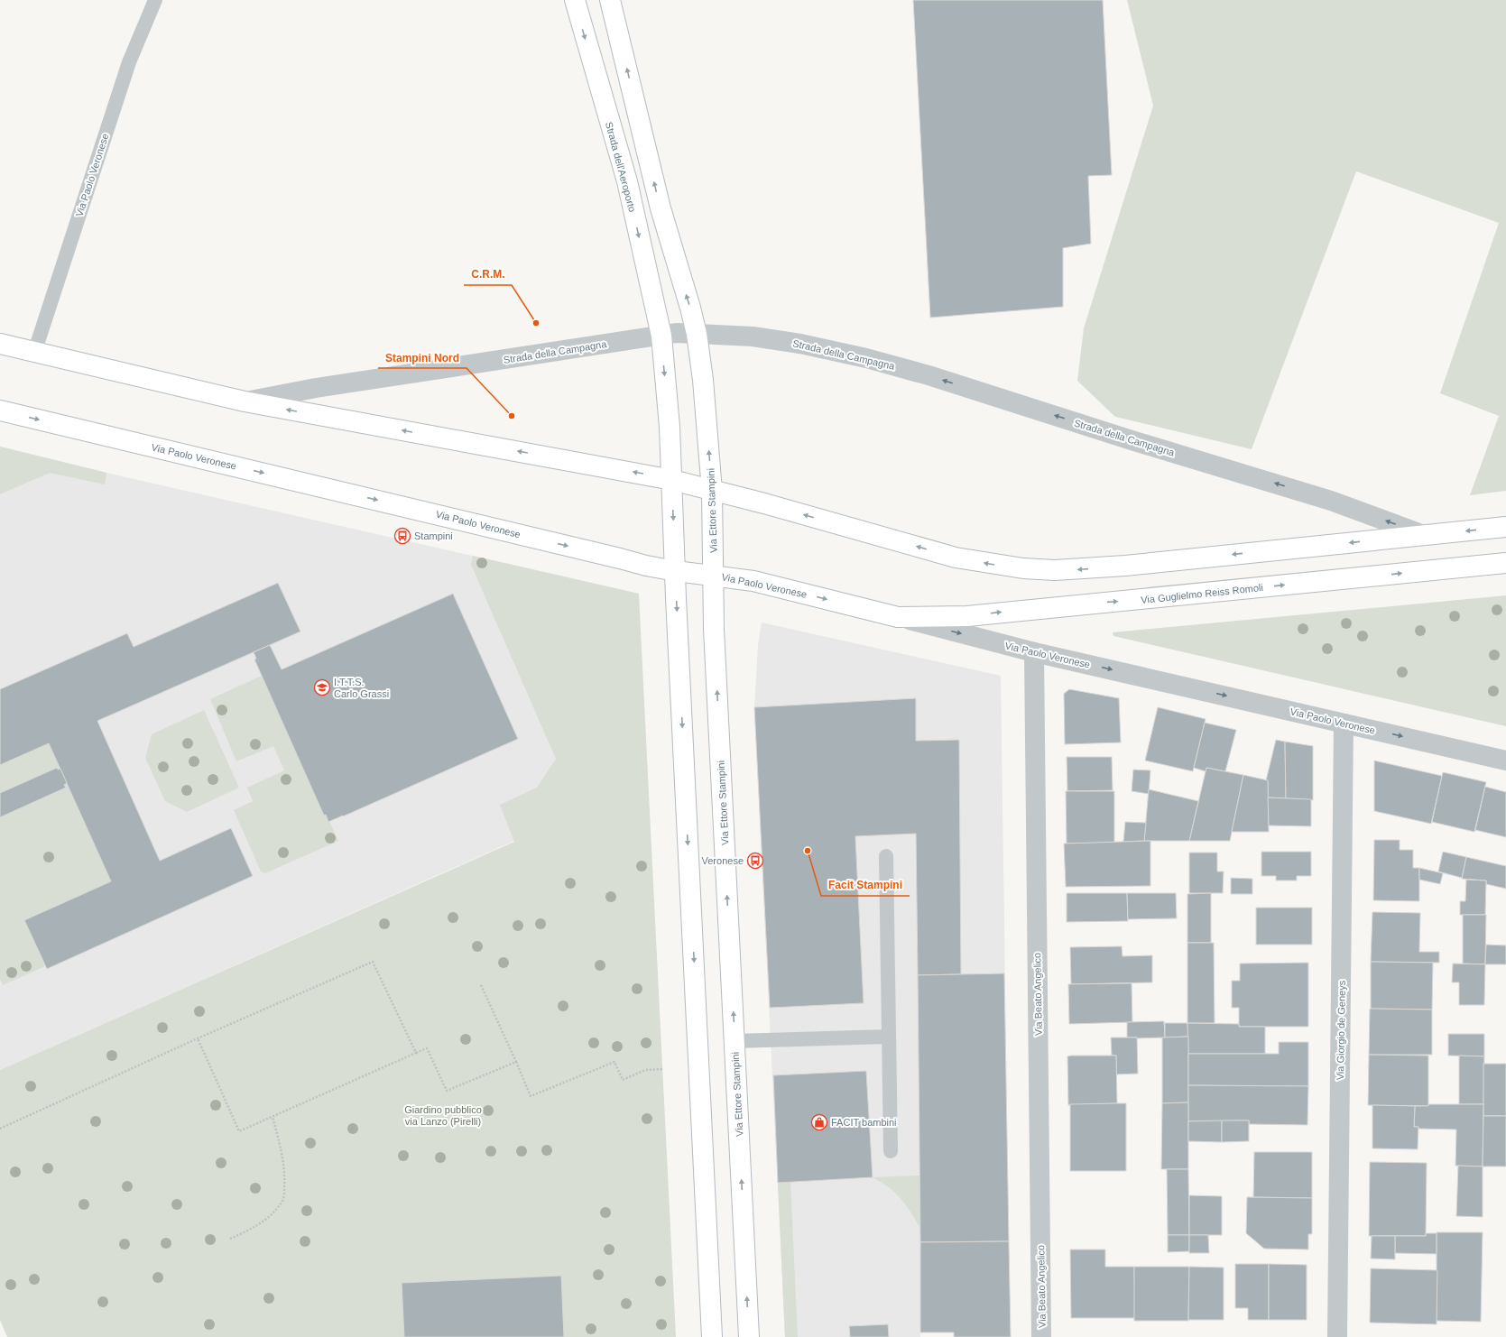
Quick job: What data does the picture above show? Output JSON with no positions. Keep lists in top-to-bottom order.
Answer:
{
  "streets": {
    "main road": [
      "Strada dell'Aeroporto",
      "Via Paolo Veronese",
      "Via Ettore Stampini",
      "Via Guglielmo Reiss Romoli"
    ],
    "street": ["Strada della Campagna", "Via Beato Angelico", "Via Giorgio de Geneys"]
  },
  "crossings": [
    ["Strada dell'Aeroporto", "Strada della Campagna"],
    ["Via Paolo Veronese", "Via Ettore Stampini"],
    ["Via Paolo Veronese", "Via Guglielmo Reiss Romoli"],
    ["Via Paolo Veronese", "Via Beato Angelico"],
    ["Via Paolo Veronese", "Via Giorgio de Geneys"],
    ["Strada della Campagna", "Via Ettore Stampini"]
  ],
  "one_way": ["Via Paolo Veronese", "Strada della Campagna"],
  "parks": ["Giardino pubblico via Lanzo (Pirelli)"],
  "places": {
    "other": ["C.R.M.", "Stampini Nord", "Facit Stampini"],
    "bus stop": ["Stampini", "Veronese"],
    "school or university": ["I.T.T.S. Carlo Grassi"],
    "shop": ["FACIT bambini"]
  }
}
